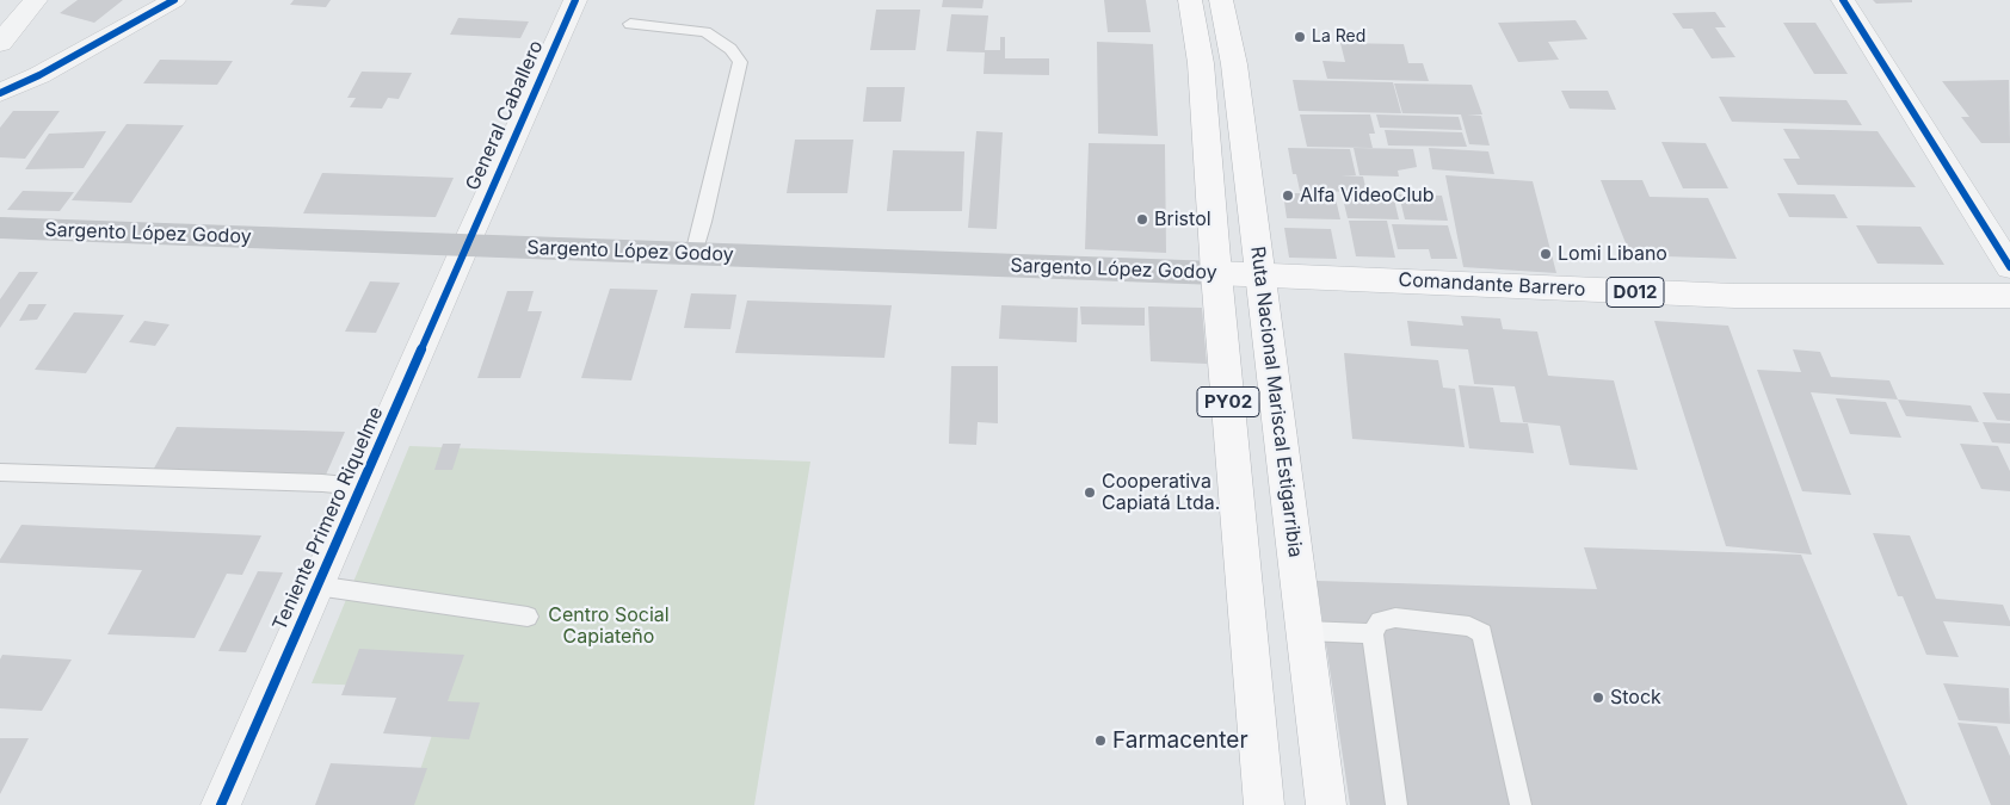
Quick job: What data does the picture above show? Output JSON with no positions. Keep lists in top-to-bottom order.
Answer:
{
  "streets": {
    "main road": [
      "Sargento López Godoy",
      "Comandante Barrero",
      "D012",
      "PY02",
      "Ruta Nacional Mariscal Estigarribia"
    ],
    "street": ["General Caballero", "Teniente Primero Riquelme"]
  },
  "crossings": [
    ["General Caballero", "Sargento López Godoy"],
    ["General Caballero", "Teniente Primero Riquelme"],
    ["Sargento López Godoy", "Comandante Barrero"],
    ["Sargento López Godoy", "PY02"],
    ["Sargento López Godoy", "Ruta Nacional Mariscal Estigarribia"],
    ["Sargento López Godoy", "Teniente Primero Riquelme"],
    ["Comandante Barrero", "Ruta Nacional Mariscal Estigarribia"]
  ],
  "parks": ["Centro Social Capiateño"],
  "places": [
    "La Red",
    "Alfa VideoClub",
    "Bristol",
    "Lomi Libano",
    "Cooperativa Capiatá Ltda.",
    "Stock",
    "Farmacenter"
  ]
}
